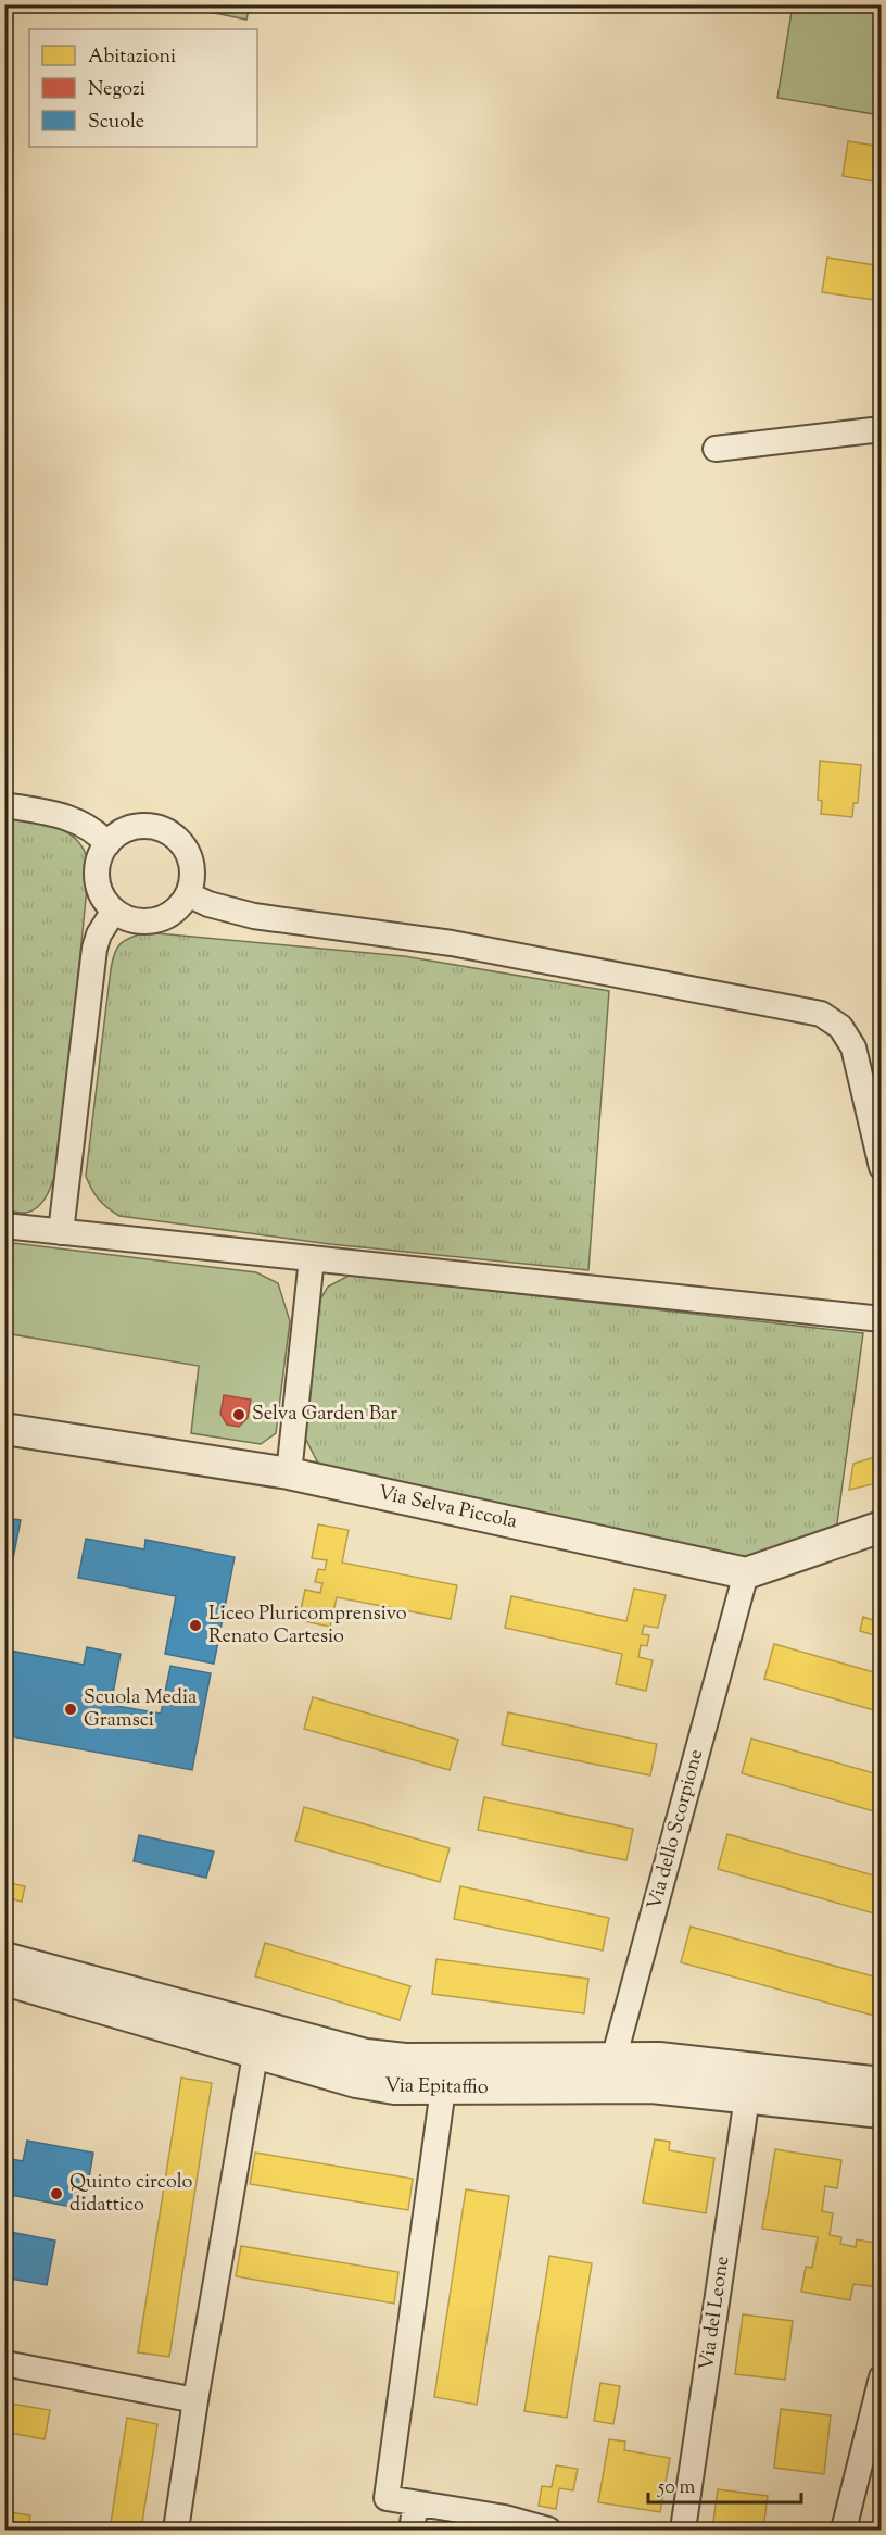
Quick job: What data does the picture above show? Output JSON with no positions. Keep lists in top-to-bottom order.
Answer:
{
  "streets": {
    "street": [
      "Via Selva Piccola",
      "Via dello Scorpione",
      "Via Epitaffio",
      "Via del Leone"
    ]
  },
  "crossings": [
    ["Via Selva Piccola", "Via dello Scorpione"],
    ["Via dello Scorpione", "Via Epitaffio"],
    ["Via Epitaffio", "Via del Leone"]
  ],
  "places": [
    "Selva Garden Bar",
    "Liceo Pluricomprensivo Renato Cartesio",
    "Scuola Media Gramsci",
    "Quinto circolo didattico"
  ],
  "legend": ["Abitazioni", "Negozi", "Scuole"],
  "scale_bar": "50 m"
}
